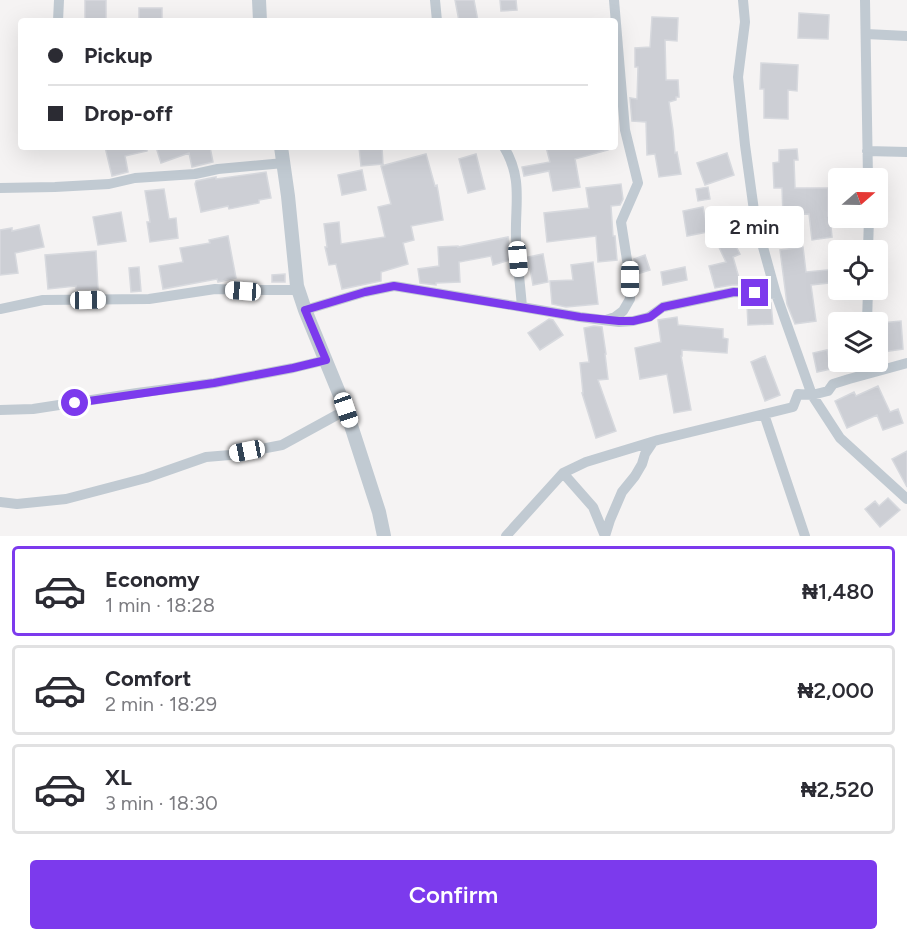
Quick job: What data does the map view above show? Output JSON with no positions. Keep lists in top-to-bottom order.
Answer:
{
  "north": "right",
  "page": {
    "banner": ["Pickup", "Drop-off"],
    "bubble": "2 min",
    "list": [
      {
        "name": "Economy",
        "note": "1 min · 18:28",
        "value": "₦1,480"
      },
      {
        "name": "Comfort",
        "note": "2 min · 18:29",
        "value": "₦2,000"
      },
      {
        "name": "XL",
        "note": "3 min · 18:30",
        "value": "₦2,520"
      }
    ],
    "buttons": "Confirm"
  }
}
